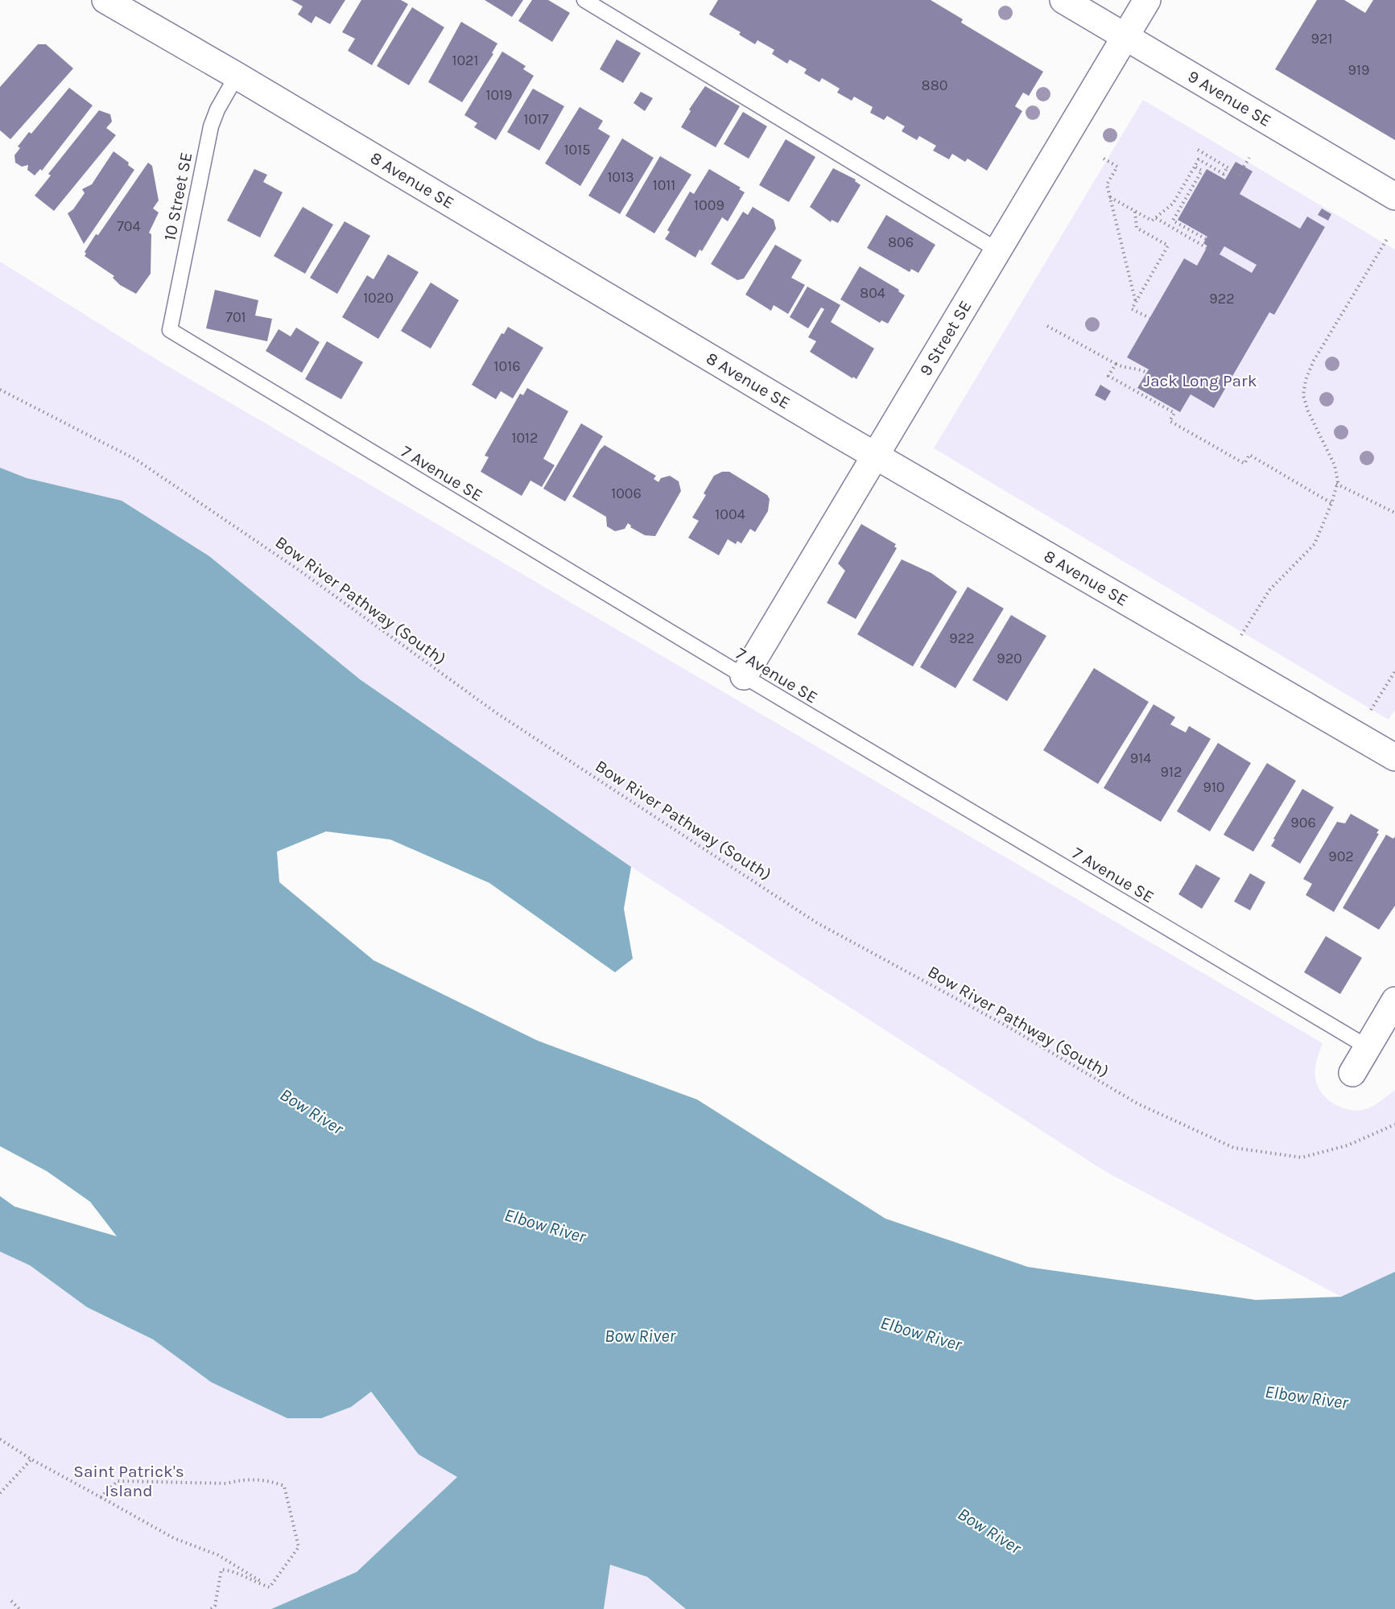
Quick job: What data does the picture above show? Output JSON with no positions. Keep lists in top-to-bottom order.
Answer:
{
  "streets": {
    "street": ["9 Avenue SE", "8 Avenue SE", "9 Street SE"],
    "lane": ["10 Street SE", "7 Avenue SE"],
    "path": ["Bow River Pathway (South)"]
  },
  "crossings": [
    ["9 Avenue SE", "9 Street SE"],
    ["8 Avenue SE", "10 Street SE"],
    ["8 Avenue SE", "9 Street SE"],
    ["10 Street SE", "7 Avenue SE"],
    ["9 Street SE", "7 Avenue SE"]
  ],
  "water": ["Bow River", "Elbow River"],
  "parks": ["Jack Long Park", "Saint Patrick's Island"],
  "house_numbers": [
    "921",
    "1021",
    "919",
    "880",
    "1019",
    "1017",
    "1015",
    "1013",
    "1011",
    "1009",
    "704",
    "806",
    "804",
    "1020",
    "922",
    "701",
    "1016",
    "1012",
    "1006",
    "1004",
    "922",
    "920",
    "914",
    "912",
    "910",
    "906",
    "902"
  ]
}
